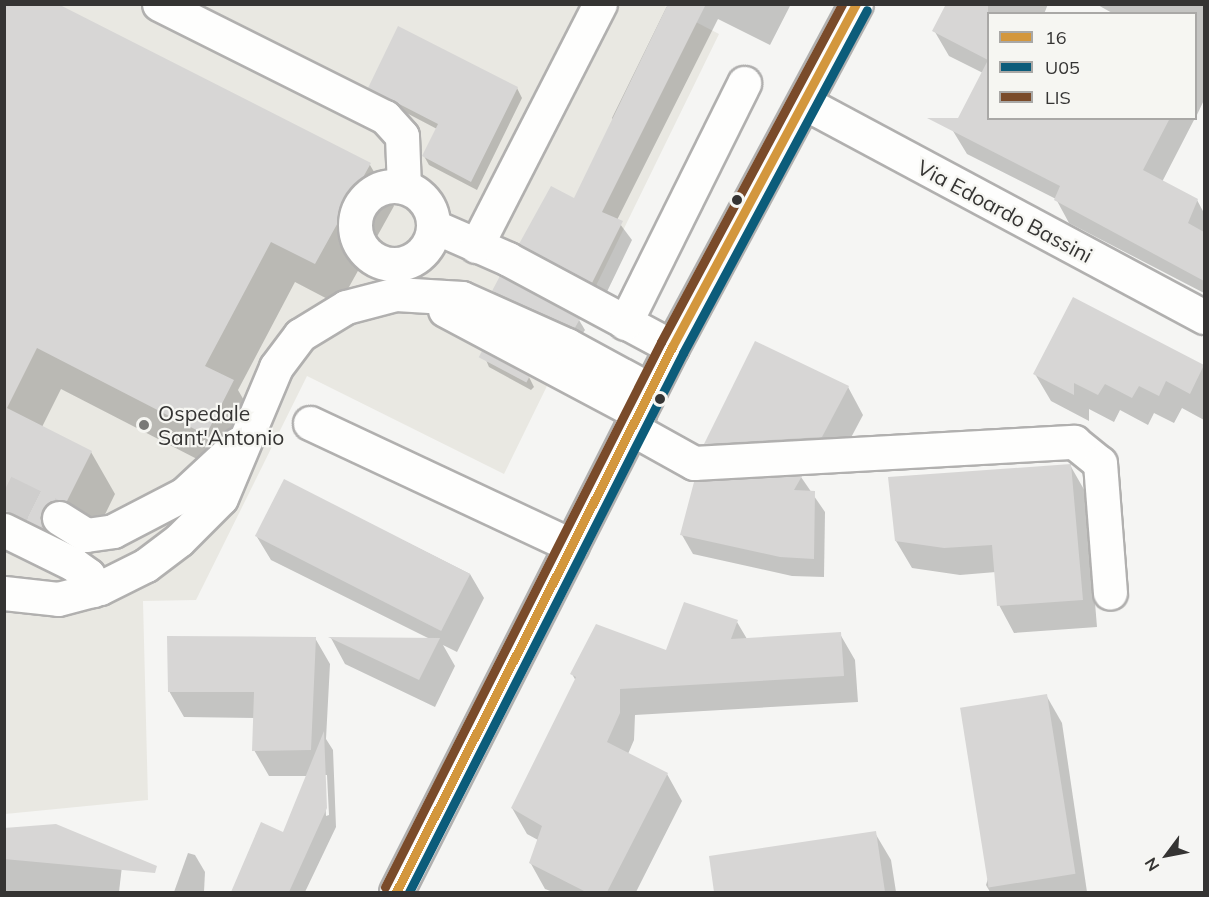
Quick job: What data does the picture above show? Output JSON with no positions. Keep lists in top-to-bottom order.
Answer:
{
  "streets": {
    "street": ["Via Edoardo Bassini"]
  },
  "places": ["Ospedale Sant'Antonio"],
  "lines": ["transit line 16", "transit line LIS", "transit line U05"],
  "legend": ["16", "U05", "LIS"],
  "north": "bottom left"
}
